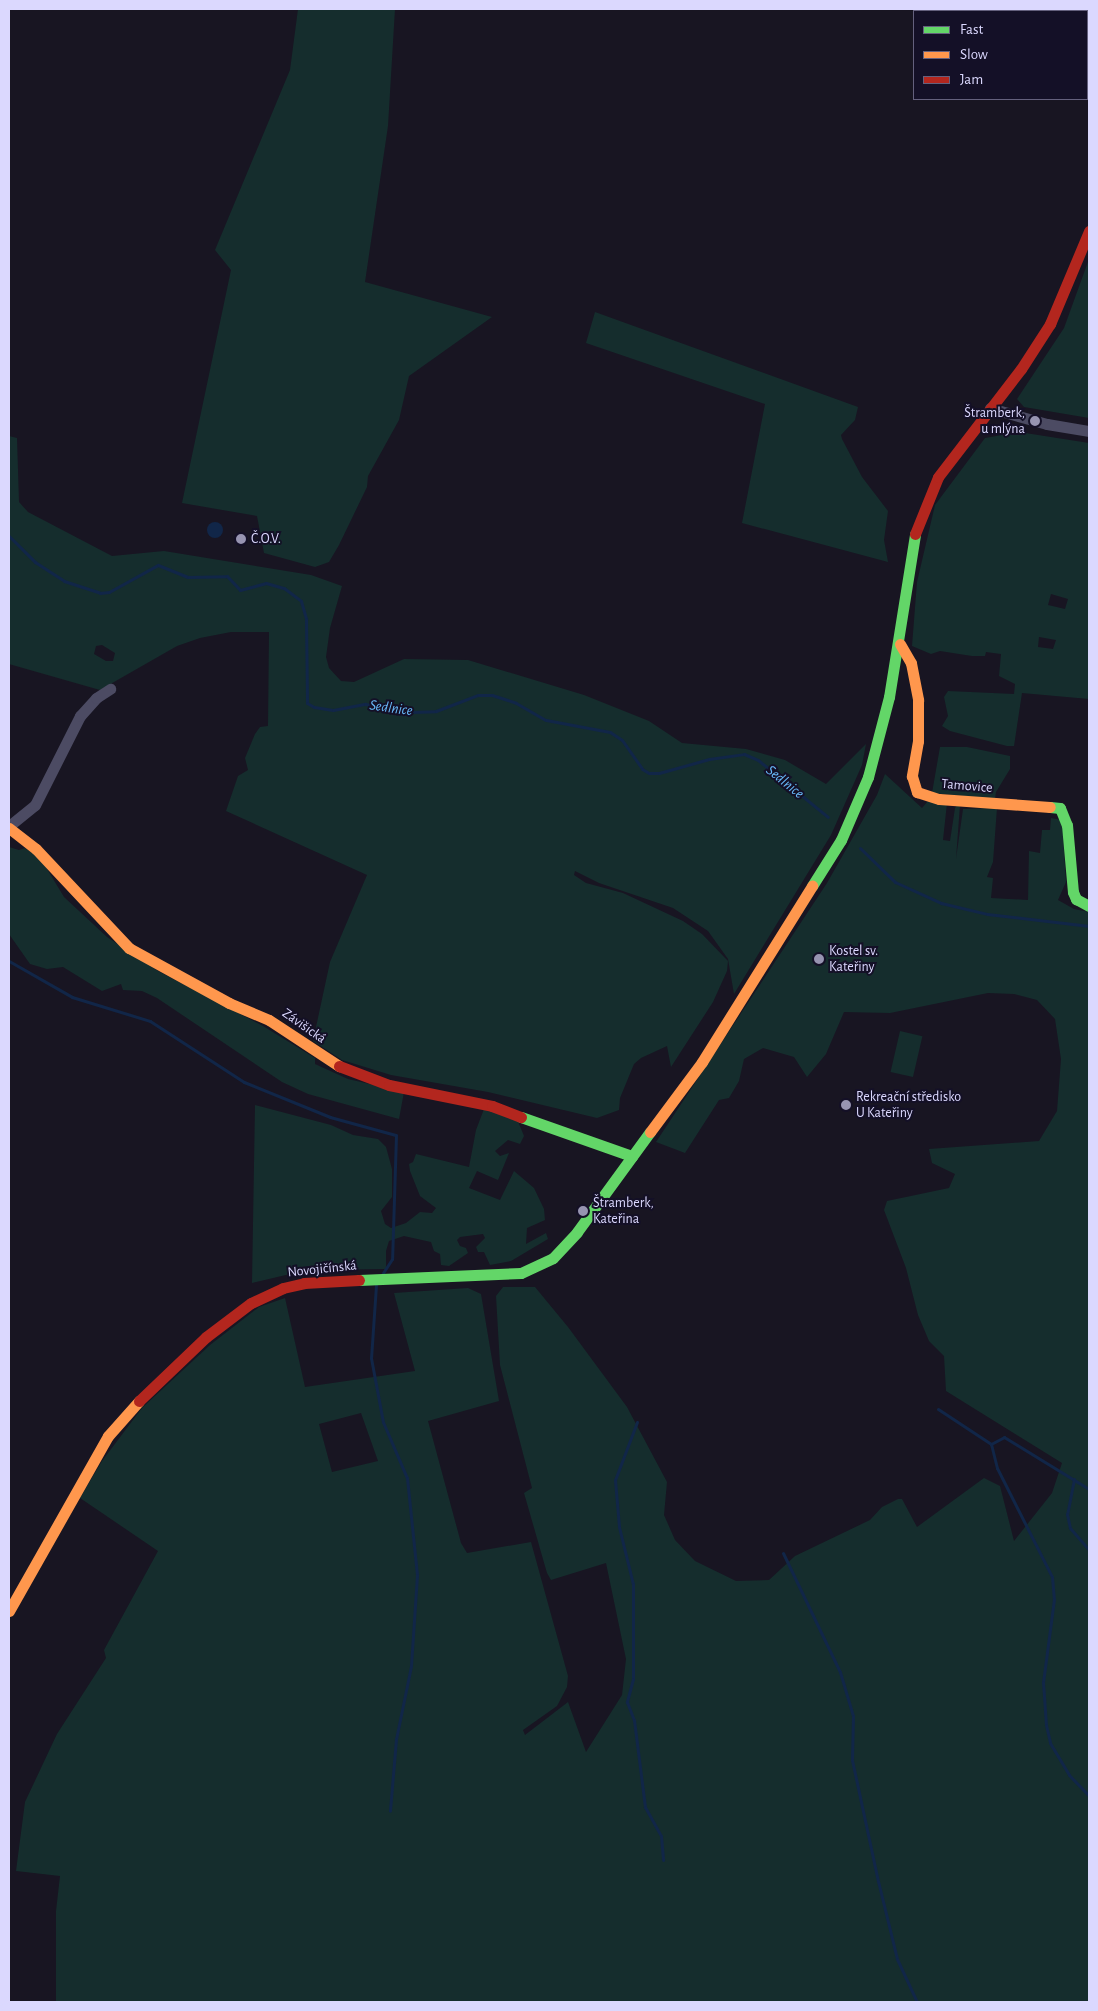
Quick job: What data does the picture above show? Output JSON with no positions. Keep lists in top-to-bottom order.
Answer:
{
  "streets": {
    "street": ["Tamovice", "Závišická", "Novojičínská"]
  },
  "crossings": [
    ["Tamovice", "Novojičínská"],
    ["Závišická", "Novojičínská"]
  ],
  "water": ["Sedlnice"],
  "places": [
    "Štramberk, u mlýna",
    "Č.O.V.",
    "Kostel sv. Kateřiny",
    "Rekreační středisko U Kateřiny",
    "Štramberk, Kateřina"
  ],
  "legend": ["Fast", "Slow", "Jam"]
}
